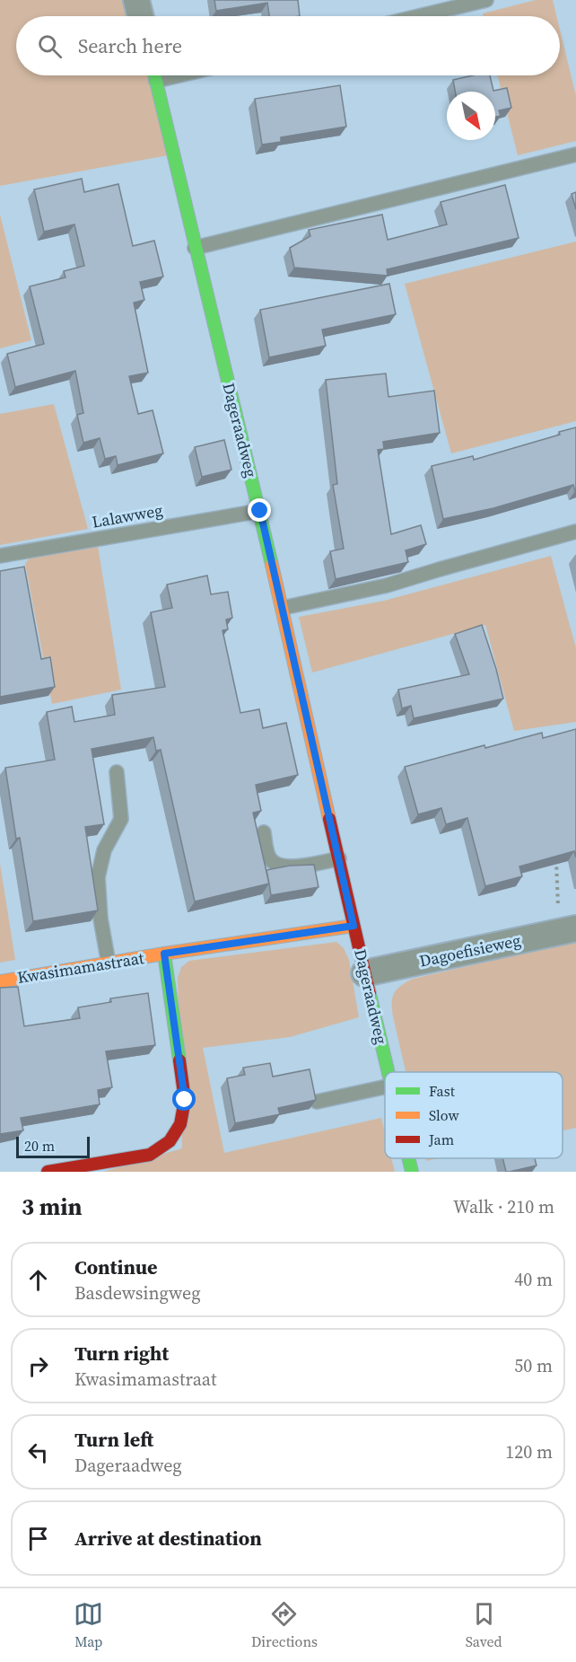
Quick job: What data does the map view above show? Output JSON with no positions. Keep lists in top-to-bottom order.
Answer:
{
  "streets": {
    "street": ["Dageraadweg", "Dagoefisieweg", "Kwasimamastraat"],
    "lane": ["Lalawweg"]
  },
  "crossings": [
    ["Dageraadweg", "Lalawweg"],
    ["Dageraadweg", "Dagoefisieweg"],
    ["Dageraadweg", "Kwasimamastraat"]
  ],
  "legend": ["Fast", "Slow", "Jam"],
  "scale_bar": "20 m",
  "north": "bottom right",
  "page": {
    "search": "Search here",
    "scale": "20 m",
    "heading": ["3 min", "Walk · 210 m"],
    "list": [
      ["Continue", "Basdewsingweg", "40 m"],
      ["Turn right", "Kwasimamastraat", "50 m"],
      ["Turn left", "Dageraadweg", "120 m"],
      "Arrive at destination"
    ],
    "nav": ["Map", "Directions", "Saved"]
  }
}
